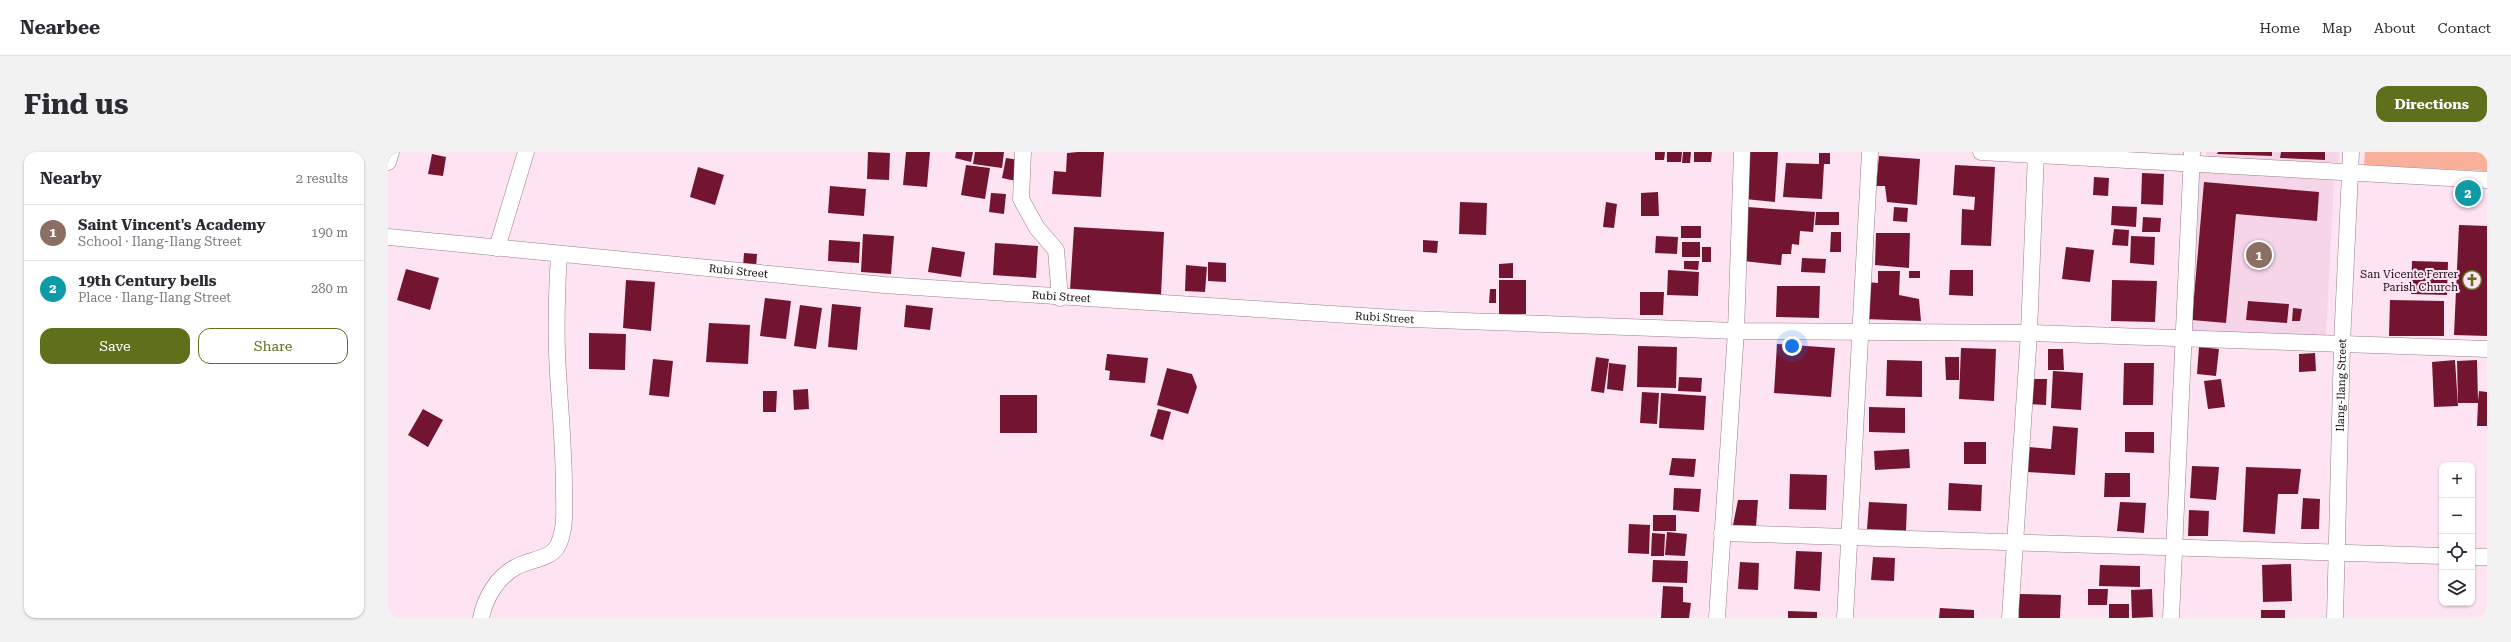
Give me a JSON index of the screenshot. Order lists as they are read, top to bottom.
{
  "streets": {
    "street": ["Rubi Street", "Ilang-Ilang Street"]
  },
  "crossings": [
    ["Rubi Street", "Ilang-Ilang Street"]
  ],
  "places": {
    "church": ["San Vicente Ferrer Parish Church"]
  },
  "page": {
    "header": "Nearbee",
    "nav": [
      "Home",
      "Map",
      "About",
      "Contact"
    ],
    "buttons": [
      "Directions",
      ["Save", "Share"]
    ],
    "title": "Find us",
    "heading": ["Nearby", "2 results"],
    "pins": ["2", "1"],
    "list": [
      {
        "mark": "1",
        "name": "Saint Vincent's Academy",
        "note": "School · Ilang-Ilang Street",
        "value": "190 m"
      },
      {
        "mark": "2",
        "name": "19th Century bells",
        "note": "Place · Ilang-Ilang Street",
        "value": "280 m"
      }
    ],
    "map_buttons": ["+", "−"]
  }
}
